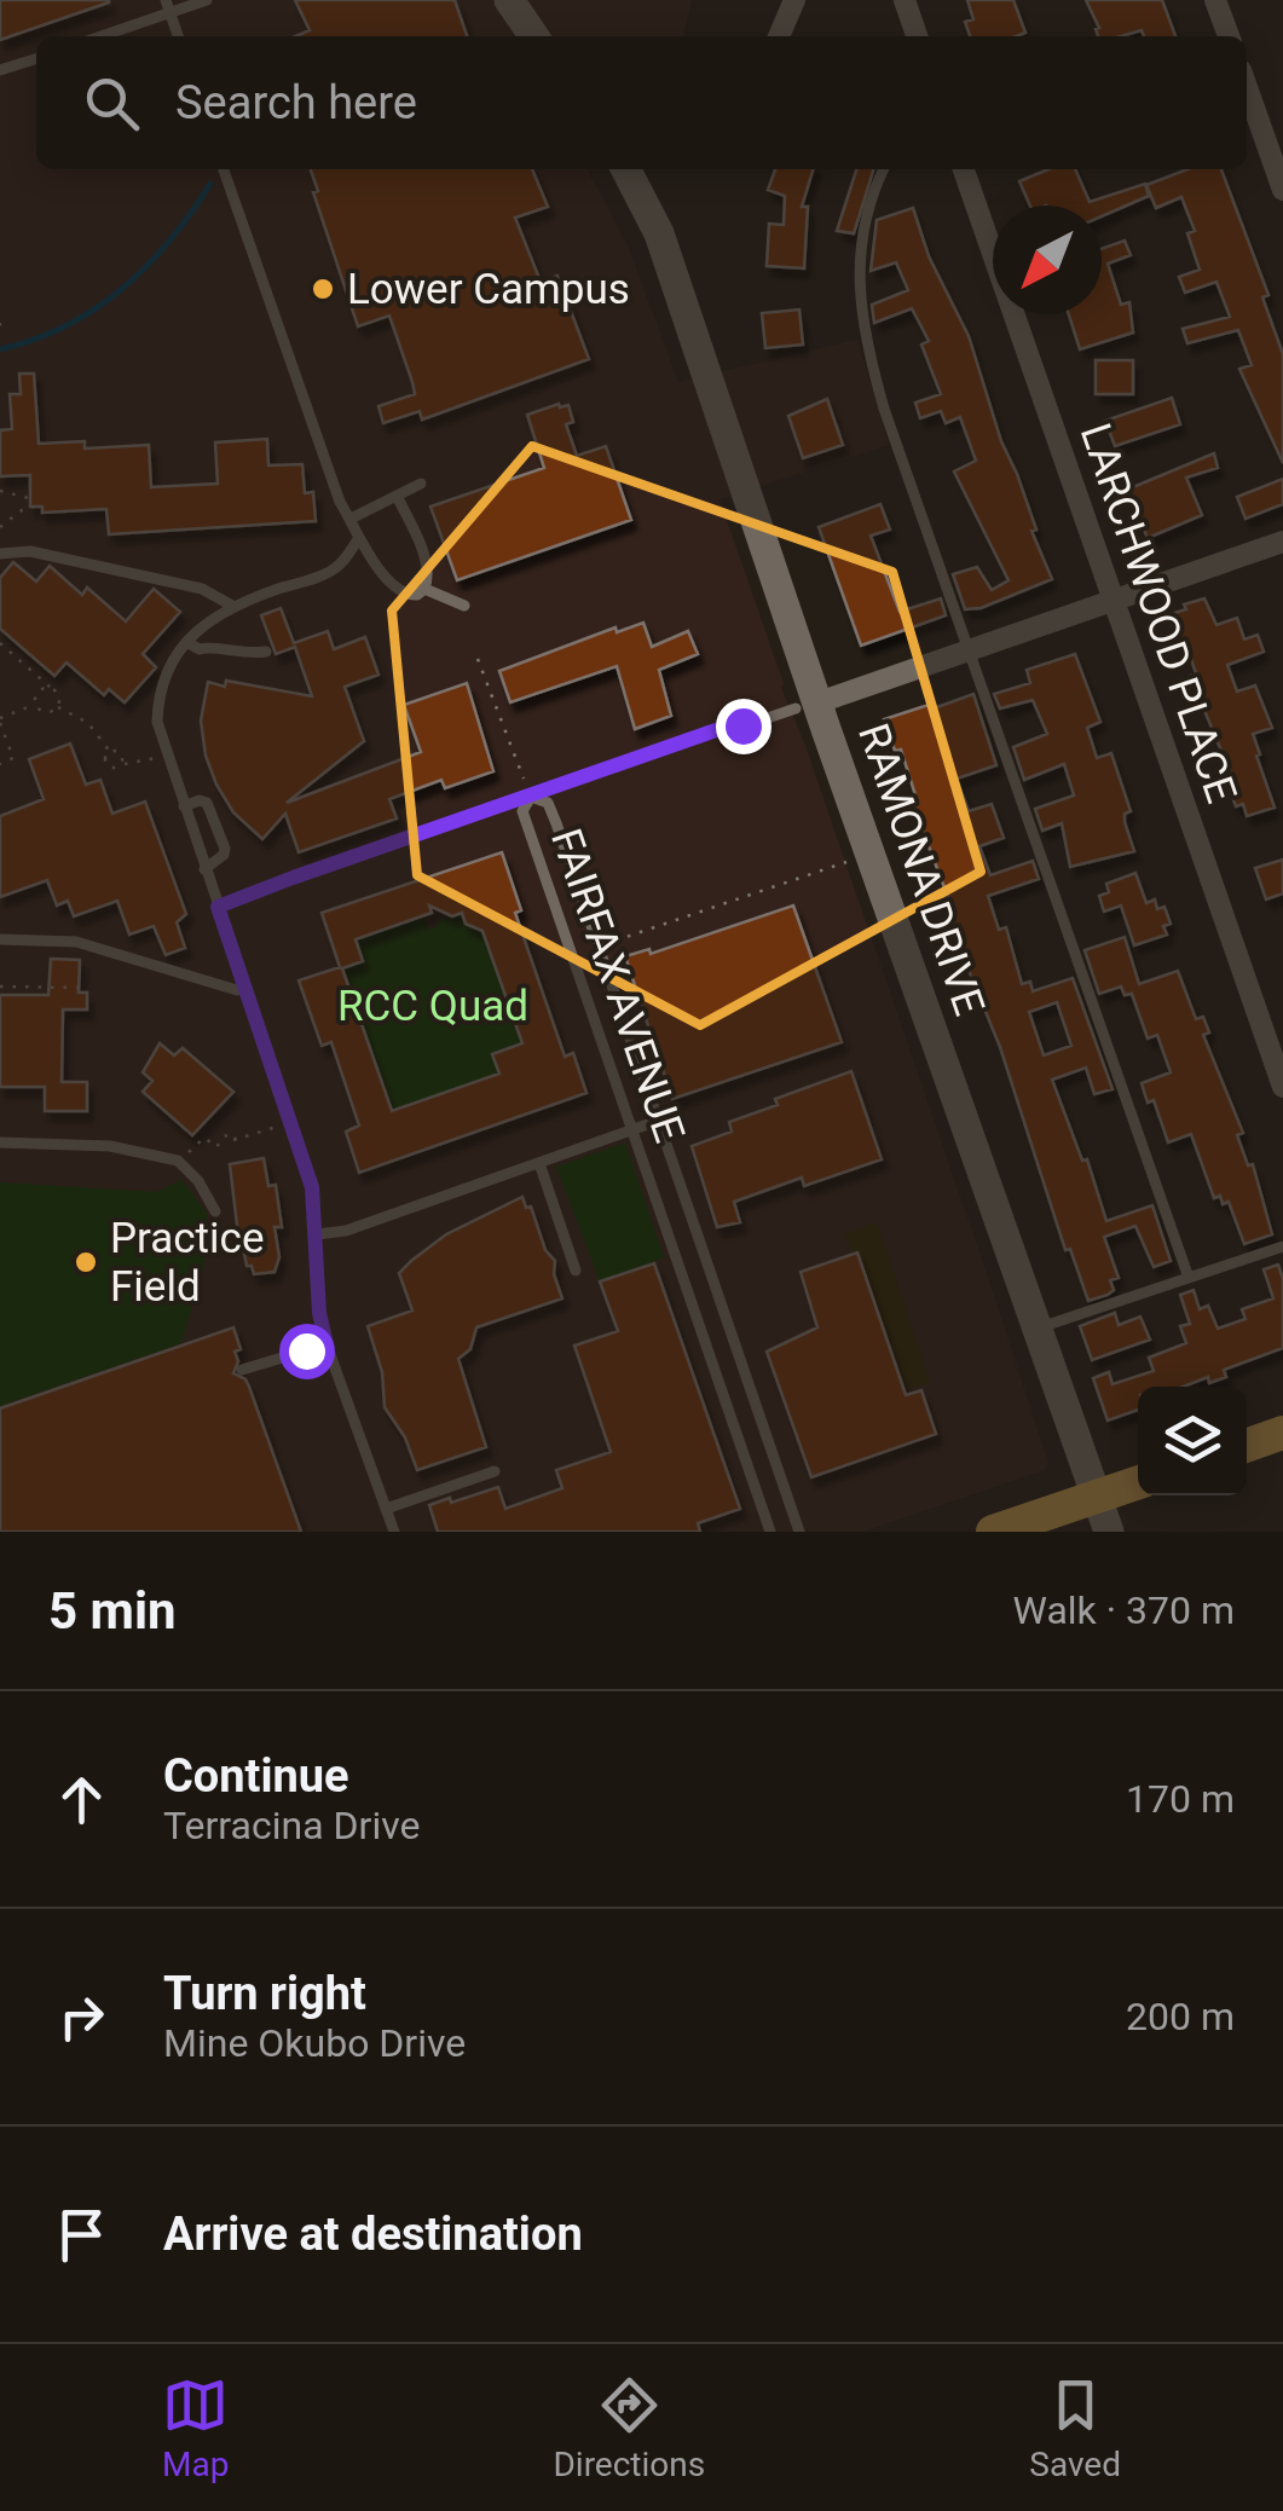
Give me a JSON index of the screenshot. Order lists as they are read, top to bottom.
{
  "streets": {
    "street": ["LARCHWOOD PLACE", "RAMONA DRIVE"],
    "lane": ["FAIRFAX AVENUE"]
  },
  "parks": ["RCC Quad"],
  "places": ["Lower Campus", "Practice Field"],
  "north": "bottom left",
  "page": {
    "search": "Search here",
    "heading": ["5 min", "Walk · 370 m"],
    "list": [
      ["Continue", "Terracina Drive", "170 m"],
      ["Turn right", "Mine Okubo Drive", "200 m"],
      "Arrive at destination"
    ],
    "nav": ["Map", "Directions", "Saved"]
  }
}
